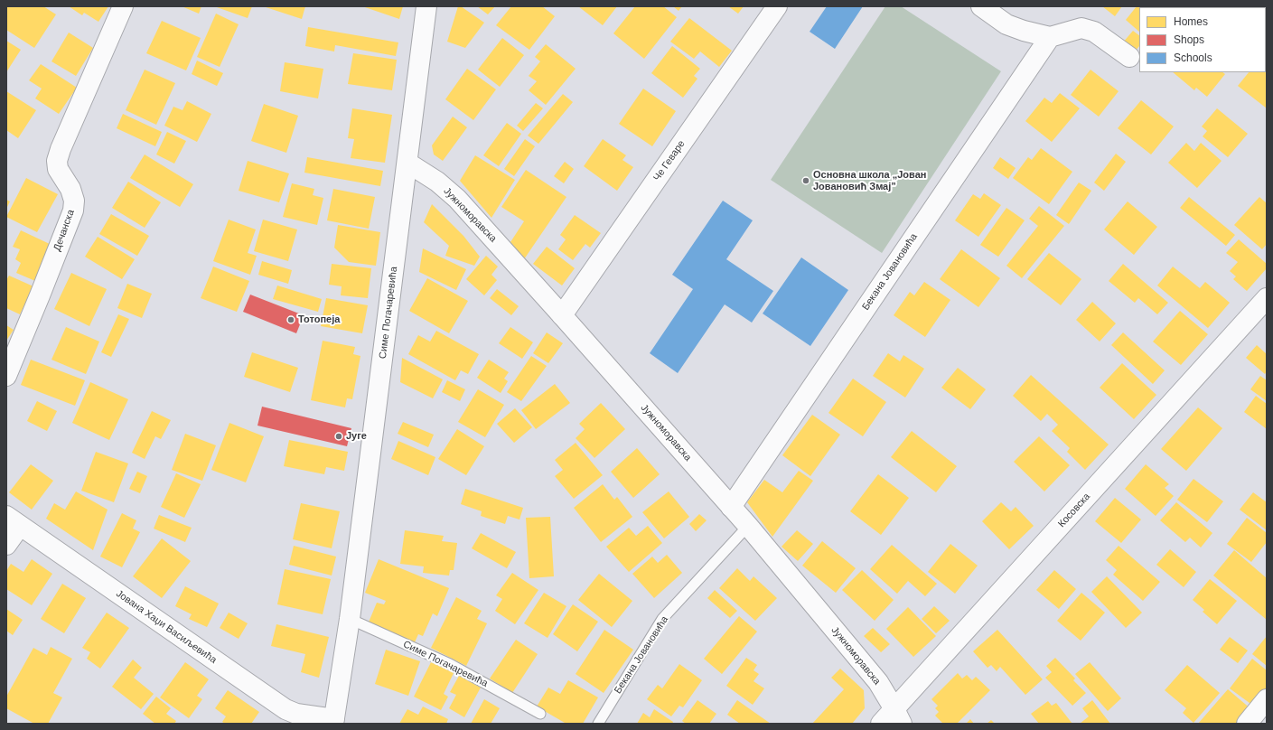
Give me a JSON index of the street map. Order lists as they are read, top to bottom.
{
  "streets": {
    "street": [
      "Че Геваре",
      "Јужноморавска",
      "Дечанска",
      "Бекана Јовановића",
      "Симе Погачаревића",
      "Косовска",
      "Јована Хаџи Васиљевића"
    ]
  },
  "crossings": [
    ["Че Геваре", "Јужноморавска"],
    ["Јужноморавска", "Бекана Јовановића"],
    ["Јужноморавска", "Симе Погачаревића"],
    ["Јужноморавска", "Косовска"],
    ["Симе Погачаревића", "Јована Хаџи Васиљевића"]
  ],
  "places": ["Основна школа „Јован Јовановић Змај”", "Тотопеја", "Југе"],
  "legend": ["Homes", "Shops", "Schools"]
}
